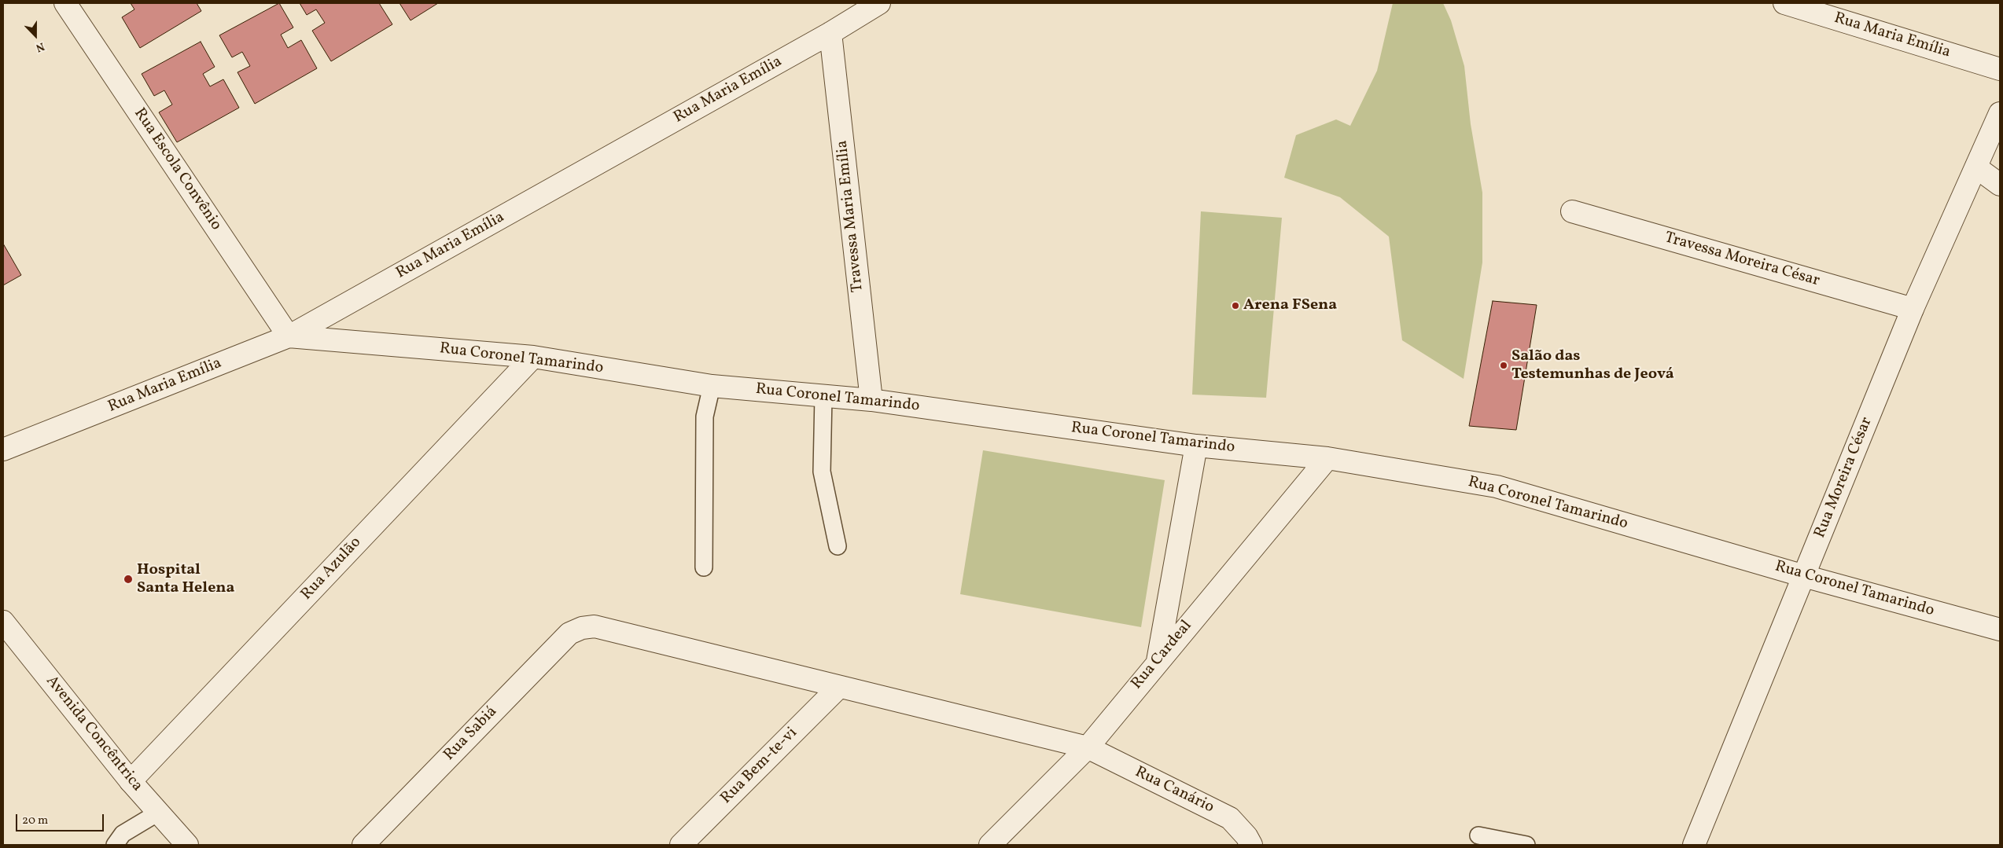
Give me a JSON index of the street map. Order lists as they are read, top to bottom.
{
  "streets": {
    "street": [
      "Rua Maria Emília",
      "Rua Escola Convênio",
      "Travessa Maria Emília",
      "Travessa Moreira César",
      "Rua Coronel Tamarindo",
      "Rua Moreira César",
      "Rua Azulão",
      "Rua Cardeal",
      "Avenida Concêntrica",
      "Rua Sabiá",
      "Rua Bem-te-vi",
      "Rua Canário"
    ]
  },
  "crossings": [
    ["Rua Maria Emília", "Rua Escola Convênio"],
    ["Rua Maria Emília", "Travessa Maria Emília"],
    ["Rua Maria Emília", "Rua Coronel Tamarindo"],
    ["Rua Escola Convênio", "Rua Coronel Tamarindo"],
    ["Travessa Maria Emília", "Rua Coronel Tamarindo"],
    ["Travessa Moreira César", "Rua Moreira César"],
    ["Rua Coronel Tamarindo", "Rua Moreira César"],
    ["Rua Coronel Tamarindo", "Rua Azulão"],
    ["Rua Coronel Tamarindo", "Rua Cardeal"],
    ["Rua Azulão", "Avenida Concêntrica"],
    ["Rua Cardeal", "Rua Canário"],
    ["Rua Sabiá", "Rua Canário"],
    ["Rua Bem-te-vi", "Rua Canário"]
  ],
  "places": ["Arena FSena", "Salão das Testemunhas de Jeová", "Hospital Santa Helena"],
  "scale_bar": "20 m",
  "north": "bottom"
}
